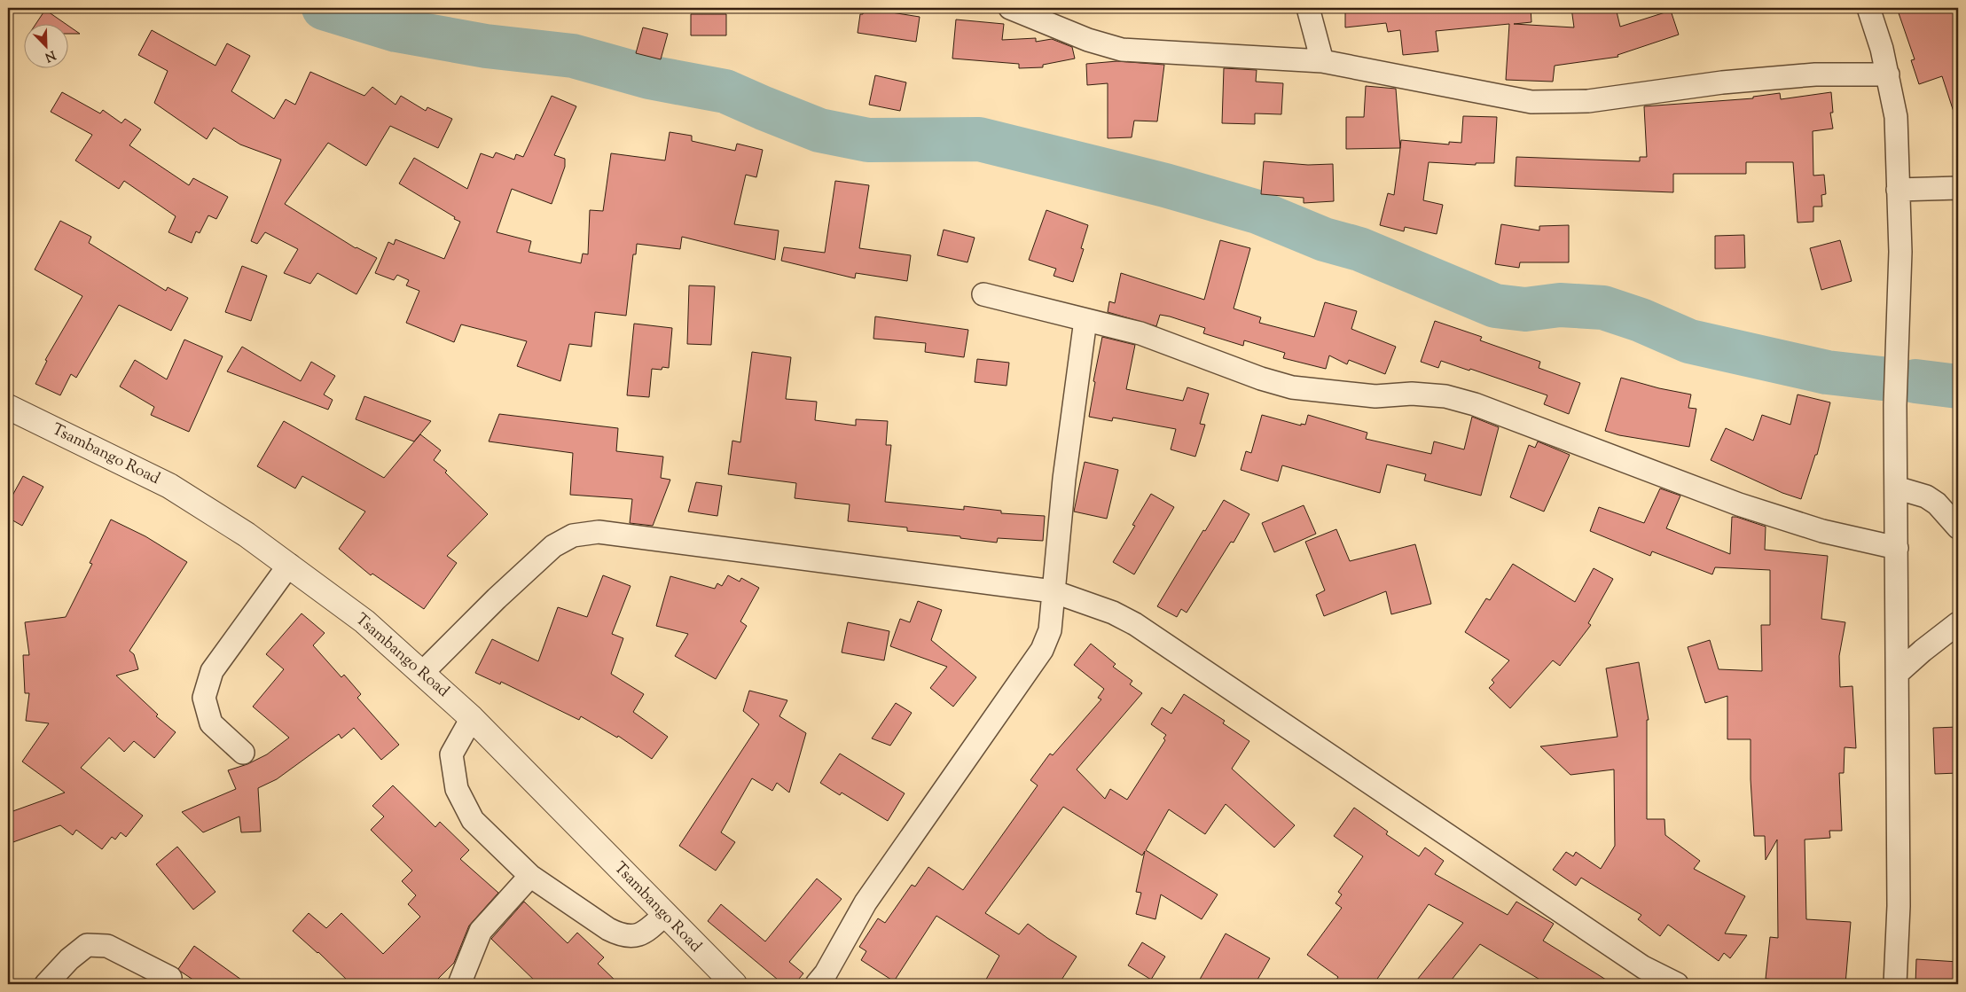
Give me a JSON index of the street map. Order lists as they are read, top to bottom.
{
  "streets": {
    "street": ["Tsambango Road"]
  },
  "north": "bottom right"
}
